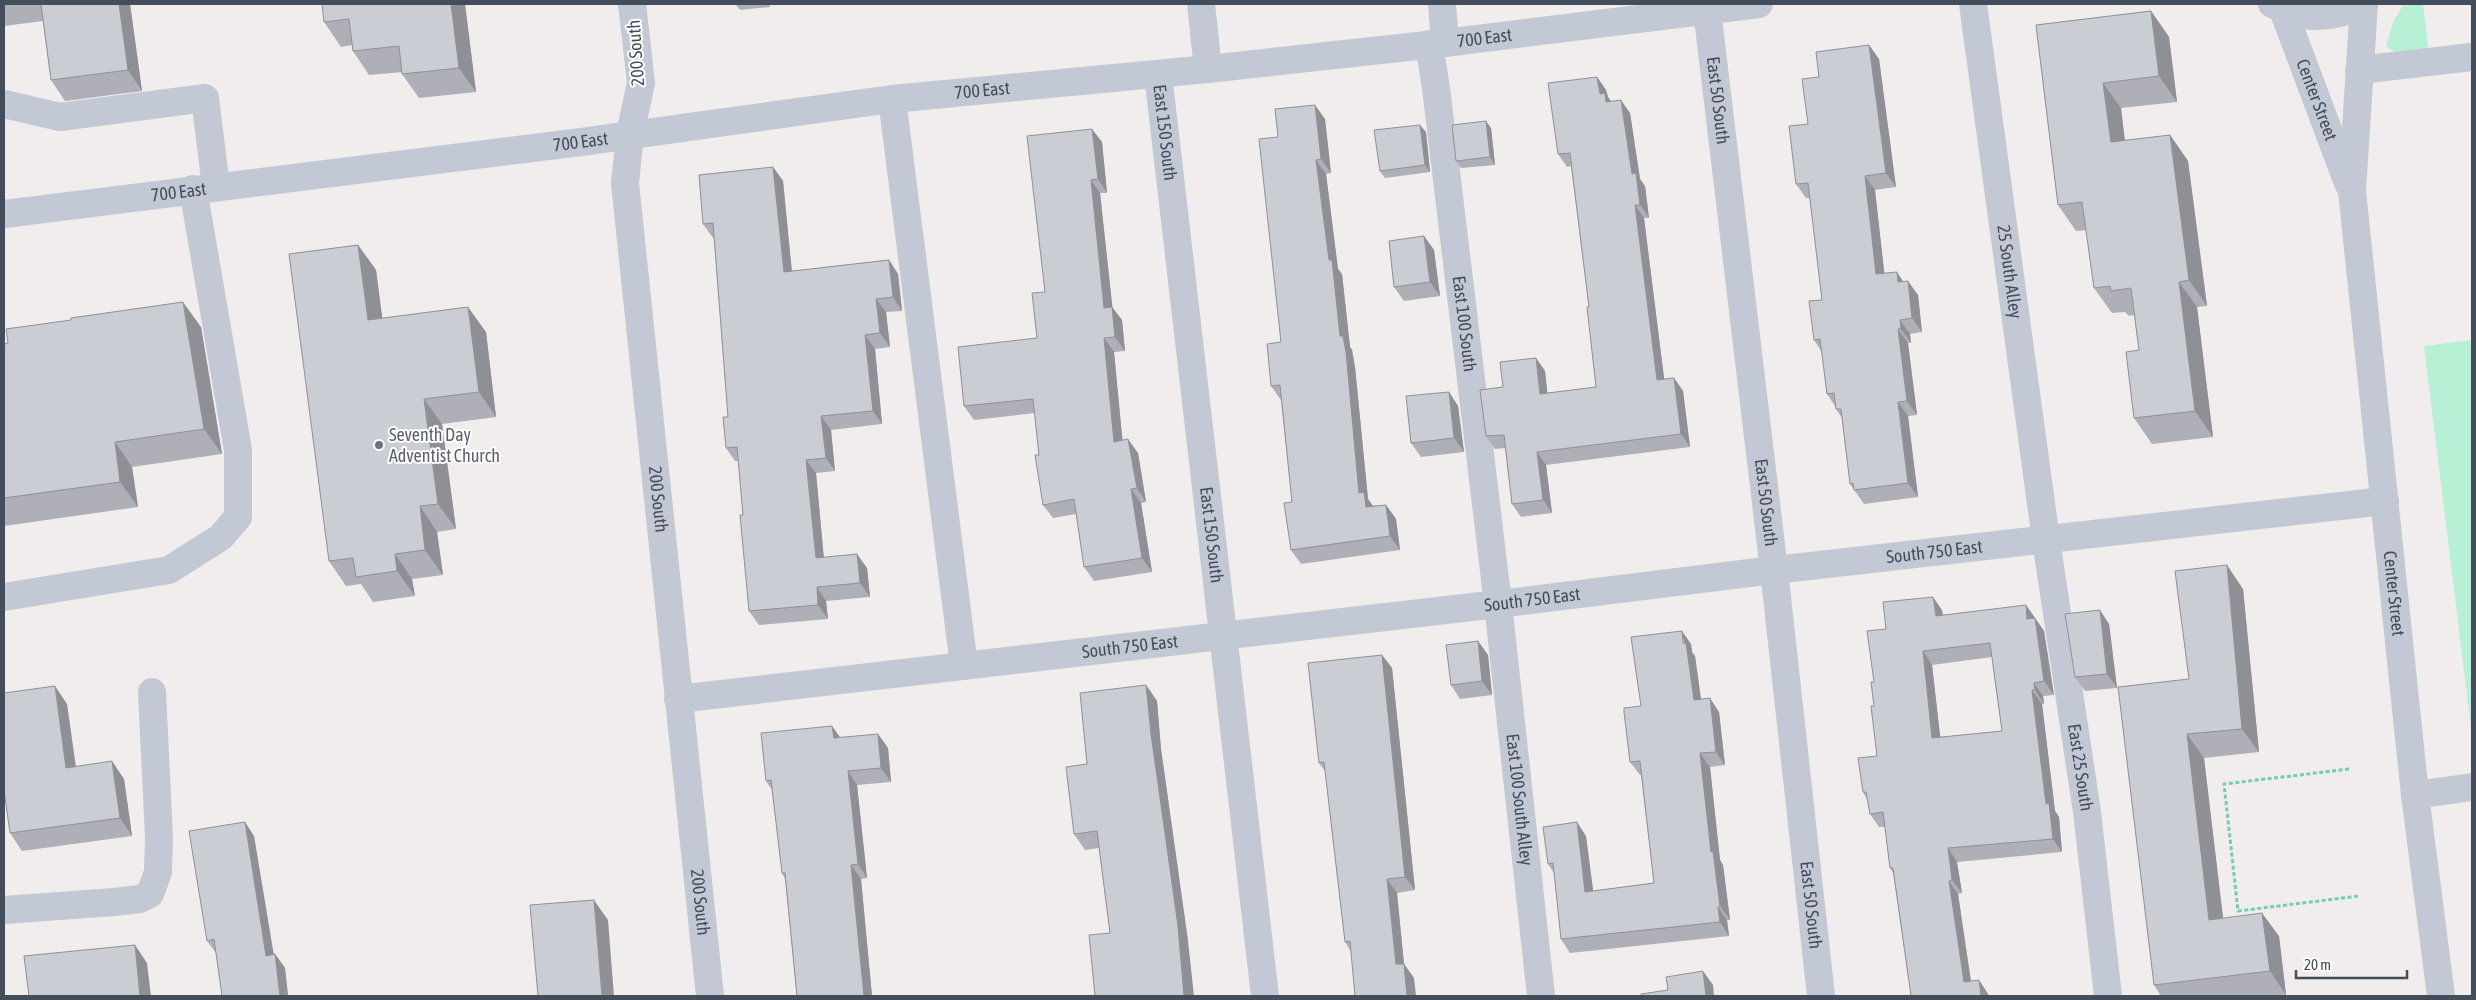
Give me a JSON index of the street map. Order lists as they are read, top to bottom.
{
  "streets": {
    "street": [
      "700 East",
      "200 South",
      "East 50 South",
      "Center Street",
      "East 150 South",
      "25 South Alley",
      "East 100 South",
      "South 750 East",
      "East 25 South",
      "East 100 South Alley"
    ]
  },
  "crossings": [
    ["700 East", "200 South"],
    ["700 East", "East 50 South"],
    ["700 East", "East 150 South"],
    ["700 East", "East 100 South"],
    ["200 South", "South 750 East"],
    ["East 50 South", "South 750 East"],
    ["Center Street", "South 750 East"],
    ["East 150 South", "South 750 East"],
    ["25 South Alley", "South 750 East"],
    ["25 South Alley", "East 25 South"],
    ["East 100 South", "South 750 East"],
    ["East 100 South", "East 100 South Alley"],
    ["South 750 East", "East 25 South"],
    ["South 750 East", "East 100 South Alley"]
  ],
  "places": ["Seventh Day Adventist Church"],
  "scale_bar": "20 m"
}
